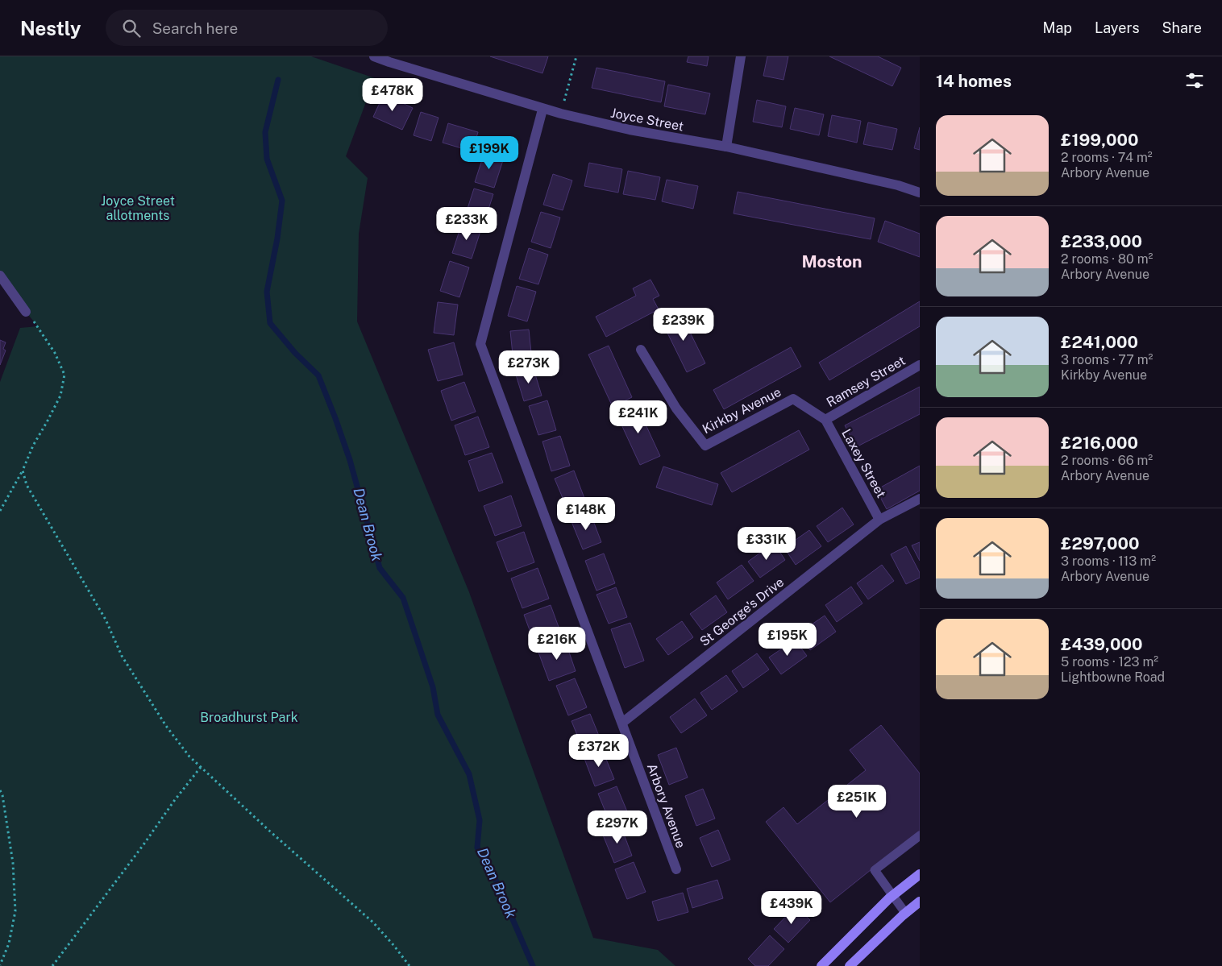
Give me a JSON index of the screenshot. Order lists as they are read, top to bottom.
{
  "streets": {
    "street": [
      "Joyce Street",
      "Ramsey Street",
      "Kirkby Avenue",
      "Laxey Street",
      "St George's Drive",
      "Arbory Avenue"
    ]
  },
  "crossings": [
    ["Joyce Street", "Arbory Avenue"],
    ["Ramsey Street", "Kirkby Avenue"],
    ["Ramsey Street", "Laxey Street"],
    ["Kirkby Avenue", "Laxey Street"],
    ["Laxey Street", "St George's Drive"],
    ["St George's Drive", "Arbory Avenue"]
  ],
  "districts": ["Moston"],
  "water": ["Dean Brook"],
  "parks": ["Joyce Street allotments", "Broadhurst Park"],
  "page": {
    "header": "Nestly",
    "search": "Search here",
    "nav": ["Map", "Layers", "Share"],
    "heading": "14 homes",
    "price": [
      "£478K",
      "£199K",
      "£233K",
      "£239K",
      "£273K",
      "£241K",
      "£148K",
      "£331K",
      "£195K",
      "£216K",
      "£372K",
      "£251K",
      "£297K",
      "£439K"
    ],
    "list": [
      {
        "name": "£199,000",
        "note": "2 rooms · 74 m² · Arbory Avenue"
      },
      {
        "name": "£233,000",
        "note": "2 rooms · 80 m² · Arbory Avenue"
      },
      {
        "name": "£241,000",
        "note": "3 rooms · 77 m² · Kirkby Avenue"
      },
      {
        "name": "£216,000",
        "note": "2 rooms · 66 m² · Arbory Avenue"
      },
      {
        "name": "£297,000",
        "note": "3 rooms · 113 m² · Arbory Avenue"
      },
      {
        "name": "£439,000",
        "note": "5 rooms · 123 m² · Lightbowne Road"
      }
    ]
  }
}
